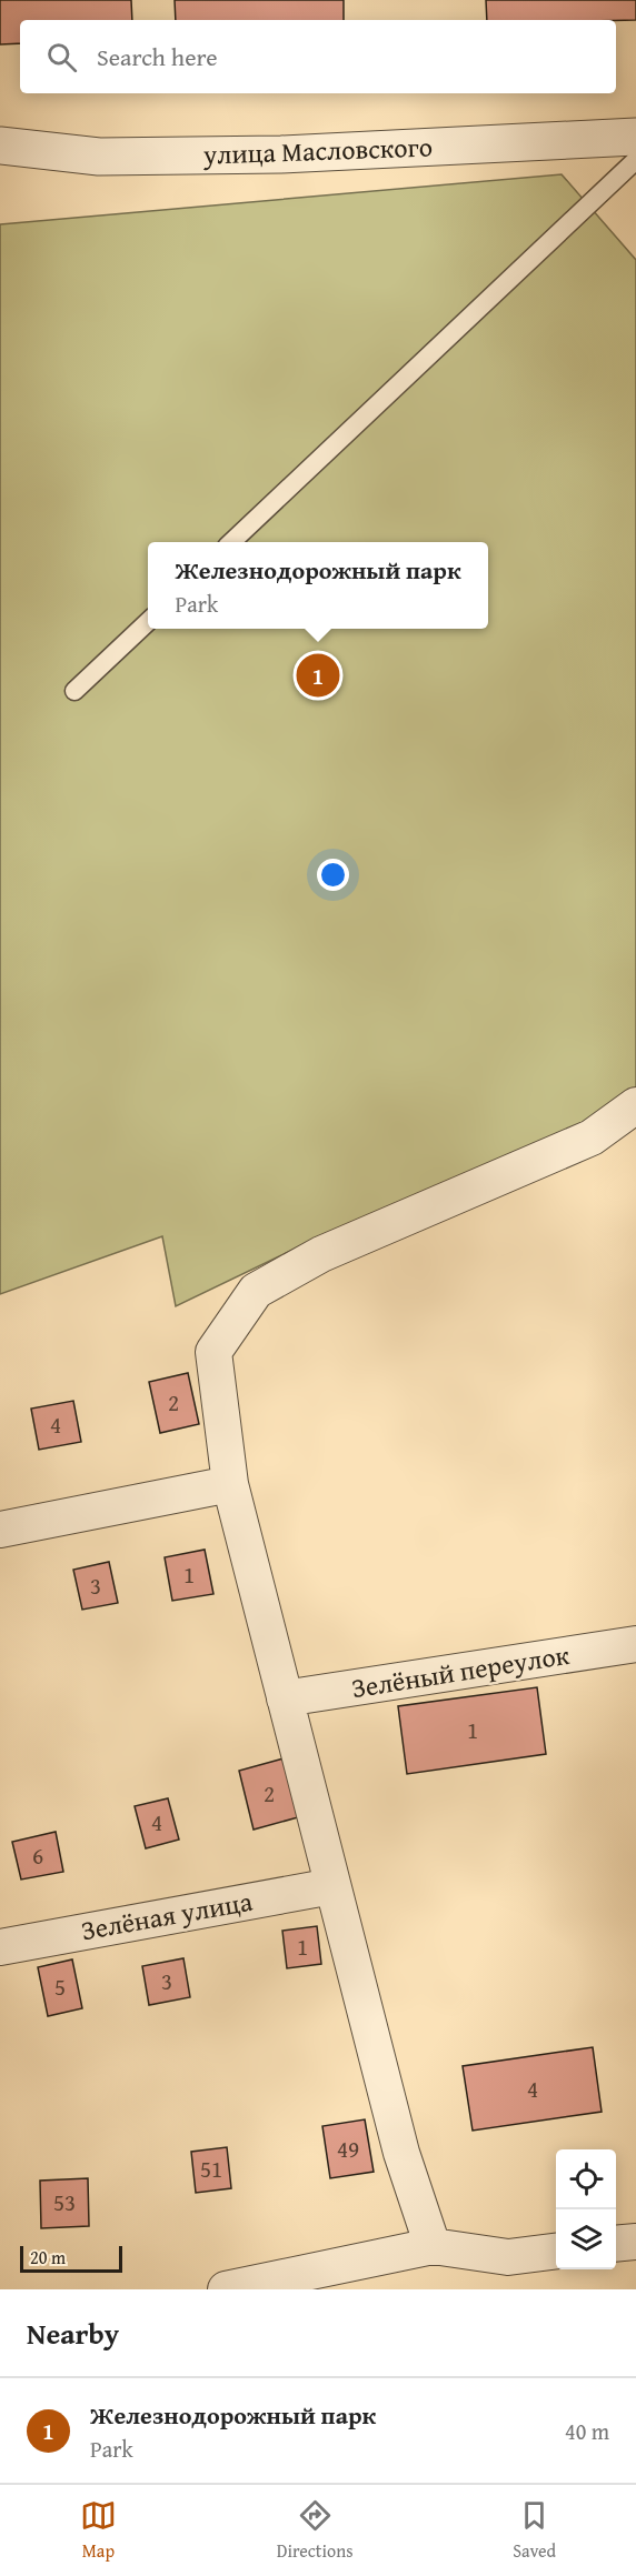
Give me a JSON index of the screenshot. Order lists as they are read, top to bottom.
{
  "streets": {
    "street": ["улица Масловского", "Зелёный переулок", "Зелёная улица"]
  },
  "house_numbers": [
    "2",
    "4",
    "1",
    "3",
    "1",
    "2",
    "4",
    "6",
    "1",
    "3",
    "5",
    "4",
    "49",
    "51",
    "53"
  ],
  "scale_bar": "20 m",
  "page": {
    "search": "Search here",
    "popup": ["Железнодорожный парк", "Park"],
    "pins": "1",
    "scale": "20 m",
    "heading": "Nearby",
    "list": [
      {
        "mark": "1",
        "name": "Железнодорожный парк",
        "note": "Park",
        "value": "40 m"
      }
    ],
    "nav": ["Map", "Directions", "Saved"]
  }
}
